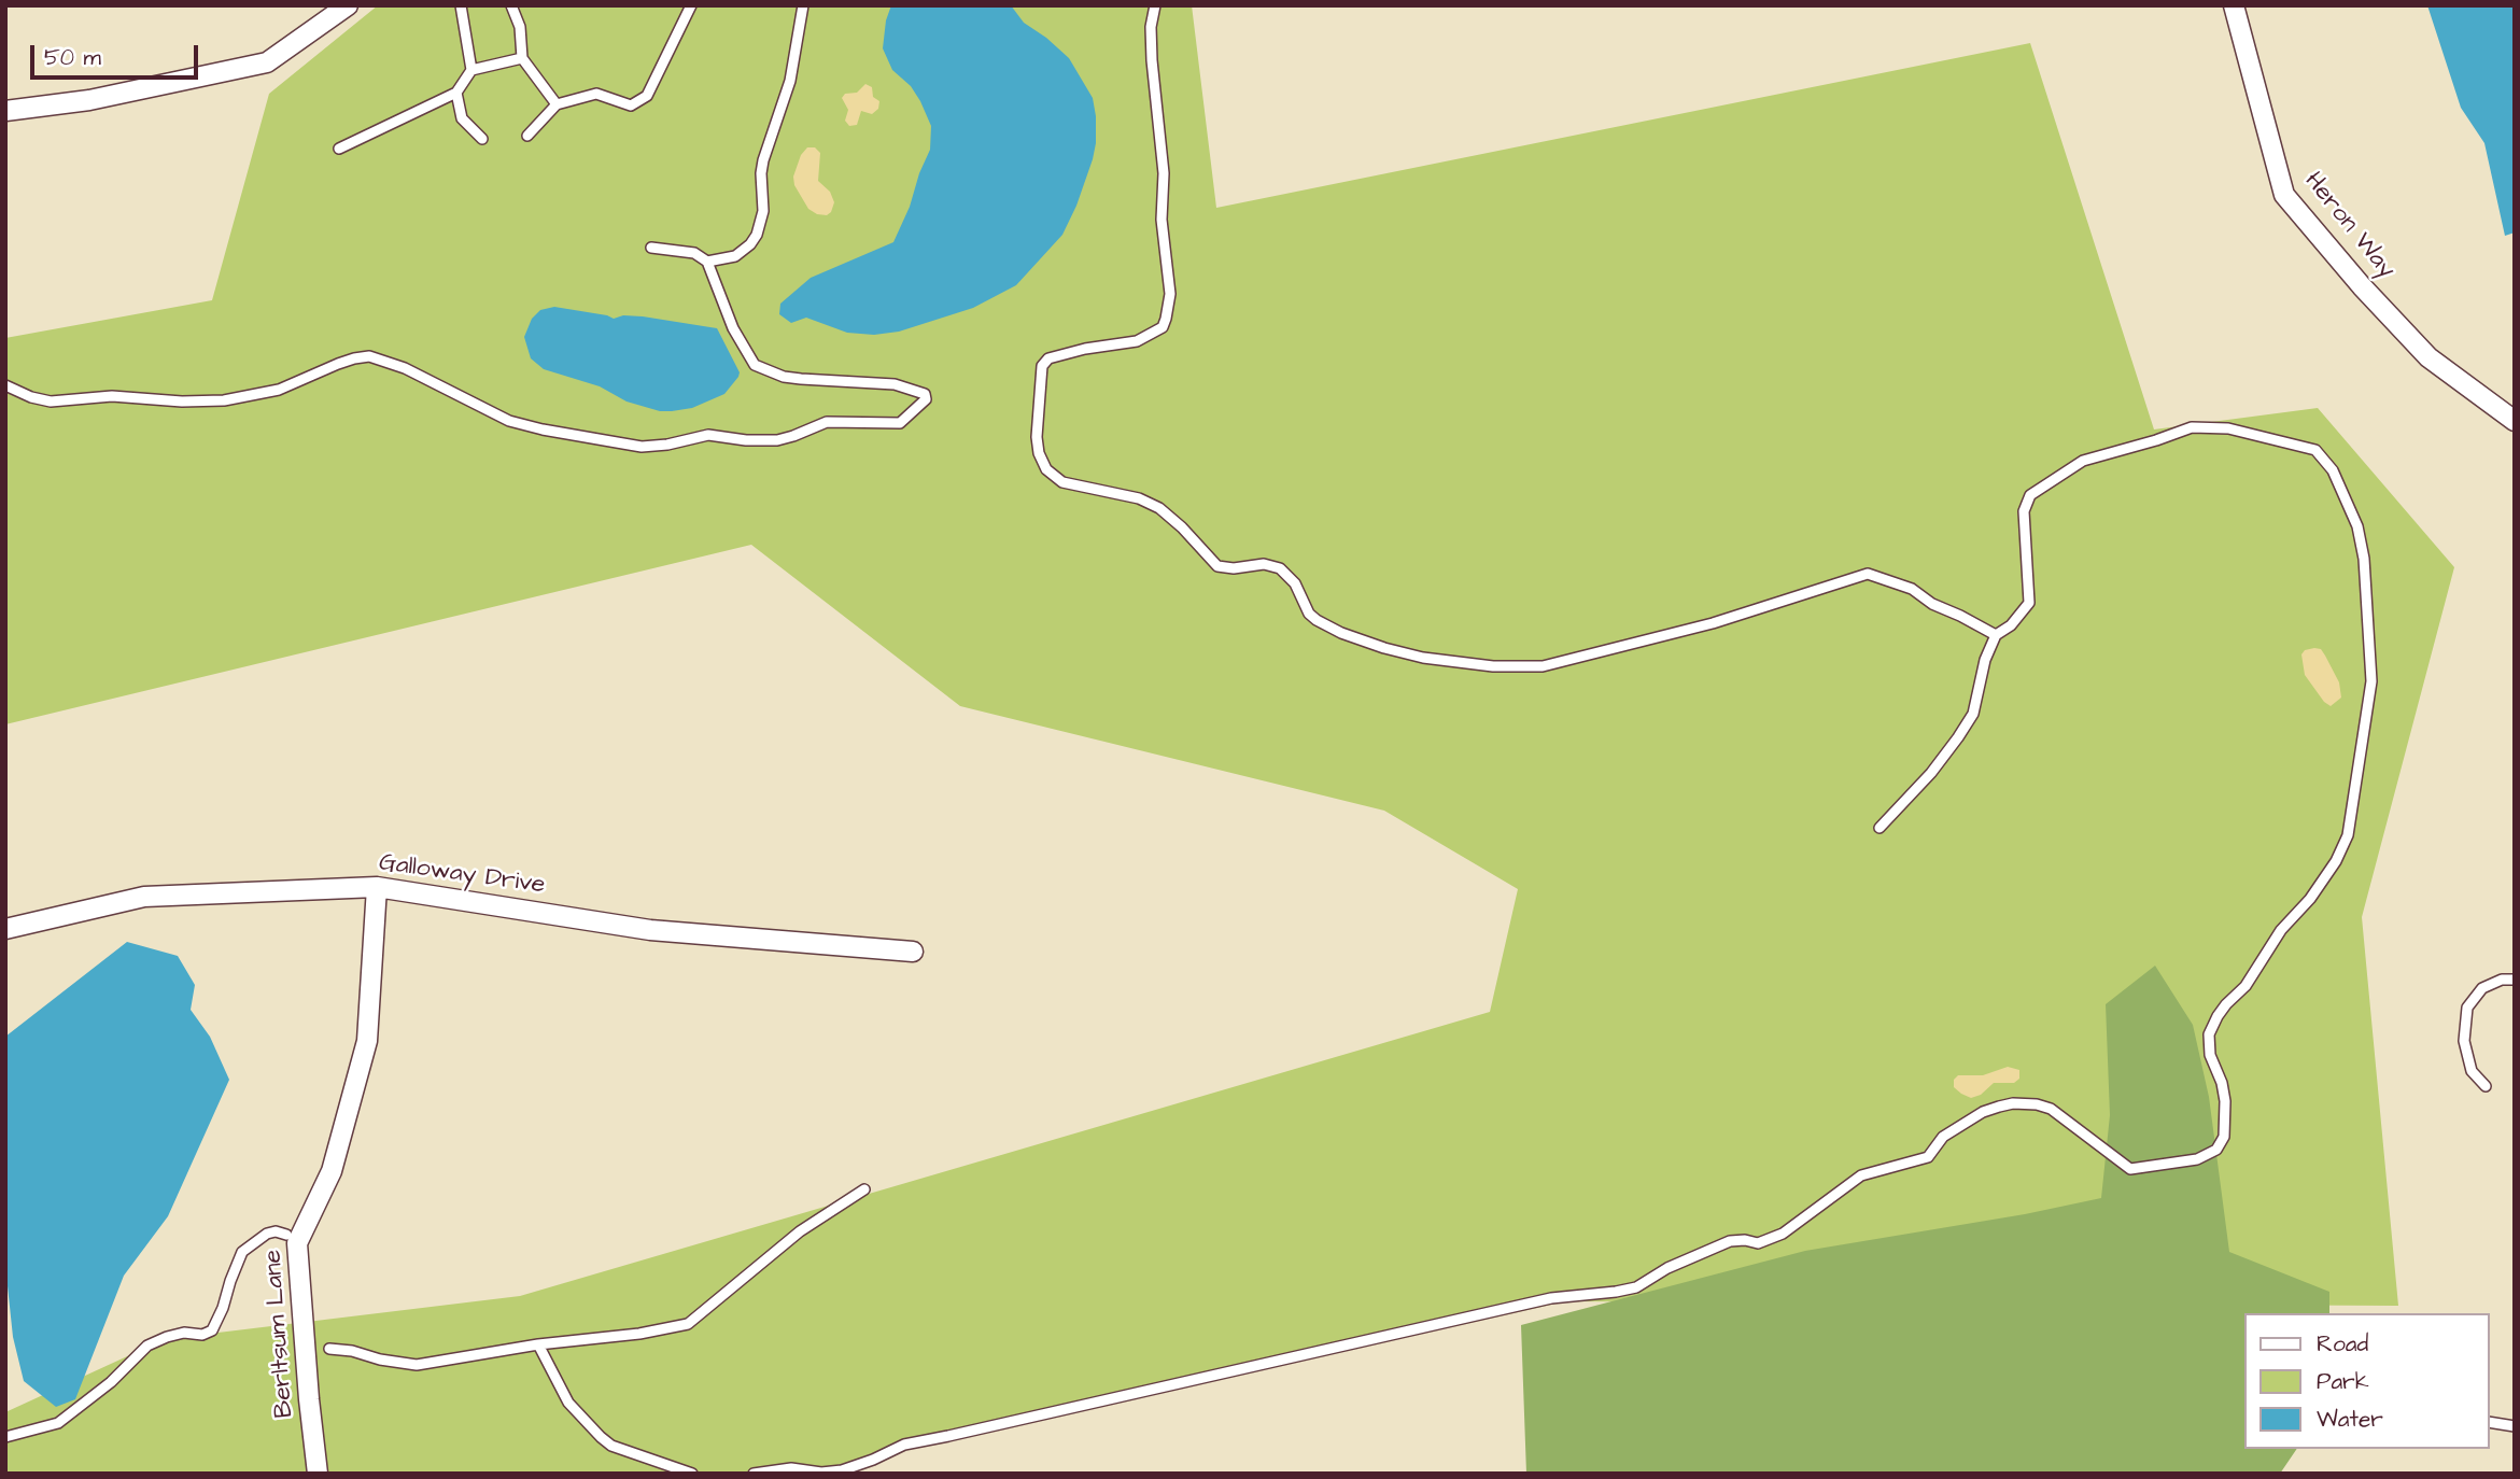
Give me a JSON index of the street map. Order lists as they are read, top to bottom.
{
  "streets": {
    "street": ["Heron Way", "Galloway Drive", "Berltsum Lane"]
  },
  "crossings": [
    ["Galloway Drive", "Berltsum Lane"]
  ],
  "legend": ["Road", "Park", "Water"],
  "scale_bar": "50 m"
}
